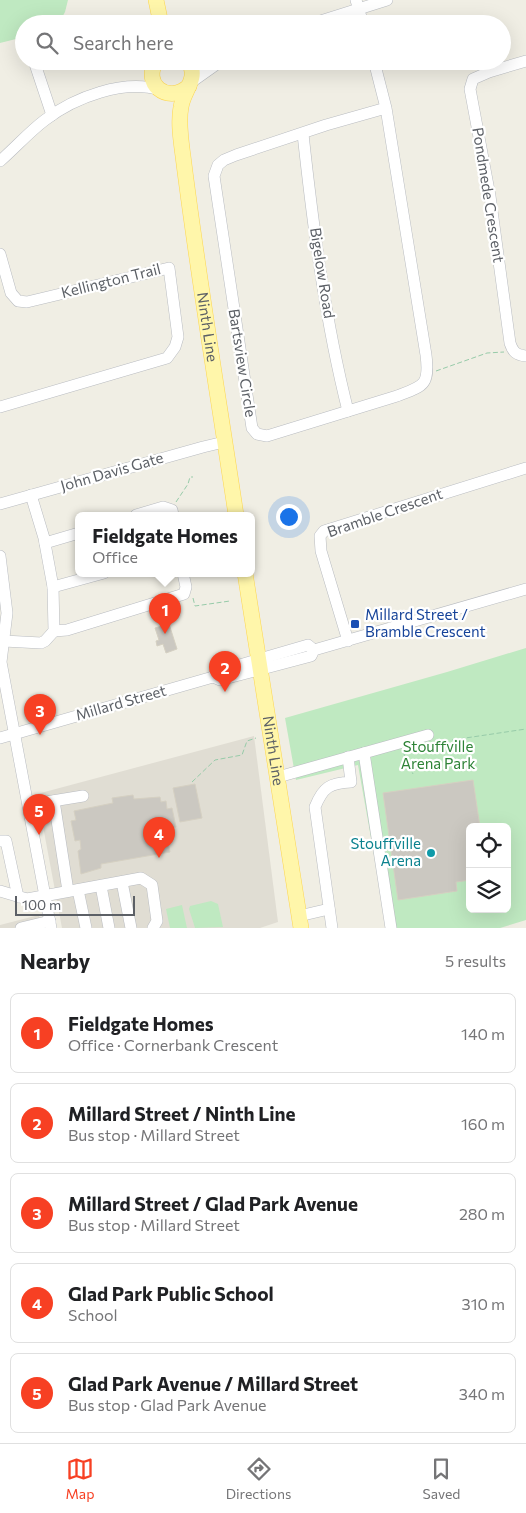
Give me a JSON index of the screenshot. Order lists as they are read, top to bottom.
{
  "streets": {
    "main road": ["Ninth Line"],
    "street": [
      "Pondmede Crescent",
      "Bigelow Road",
      "Kellington Trail",
      "Bartsview Circle",
      "John Davis Gate",
      "Bramble Crescent",
      "Millard Street"
    ]
  },
  "crossings": [
    ["Bigelow Road", "Bartsview Circle"],
    ["Ninth Line", "John Davis Gate"],
    ["Ninth Line", "Millard Street"],
    ["Bramble Crescent", "Millard Street"]
  ],
  "parks": ["Stouffville Arena Park"],
  "places": {
    "transit": ["Millard Street / Bramble Crescent"],
    "other": ["Stouffville Arena"]
  },
  "scale_bar": "100 m",
  "page": {
    "search": "Search here",
    "popup": ["Fieldgate Homes", "Office"],
    "pins": [
      "1",
      "2",
      "3",
      "5",
      "4"
    ],
    "scale": "100 m",
    "heading": ["Nearby", "5 results"],
    "list": [
      {
        "mark": "1",
        "name": "Fieldgate Homes",
        "note": "Office · Cornerbank Crescent",
        "value": "140 m"
      },
      {
        "mark": "2",
        "name": "Millard Street / Ninth Line",
        "note": "Bus stop · Millard Street",
        "value": "160 m"
      },
      {
        "mark": "3",
        "name": "Millard Street / Glad Park Avenue",
        "note": "Bus stop · Millard Street",
        "value": "280 m"
      },
      {
        "mark": "4",
        "name": "Glad Park Public School",
        "note": "School",
        "value": "310 m"
      },
      {
        "mark": "5",
        "name": "Glad Park Avenue / Millard Street",
        "note": "Bus stop · Glad Park Avenue",
        "value": "340 m"
      }
    ],
    "nav": ["Map", "Directions", "Saved"]
  }
}
